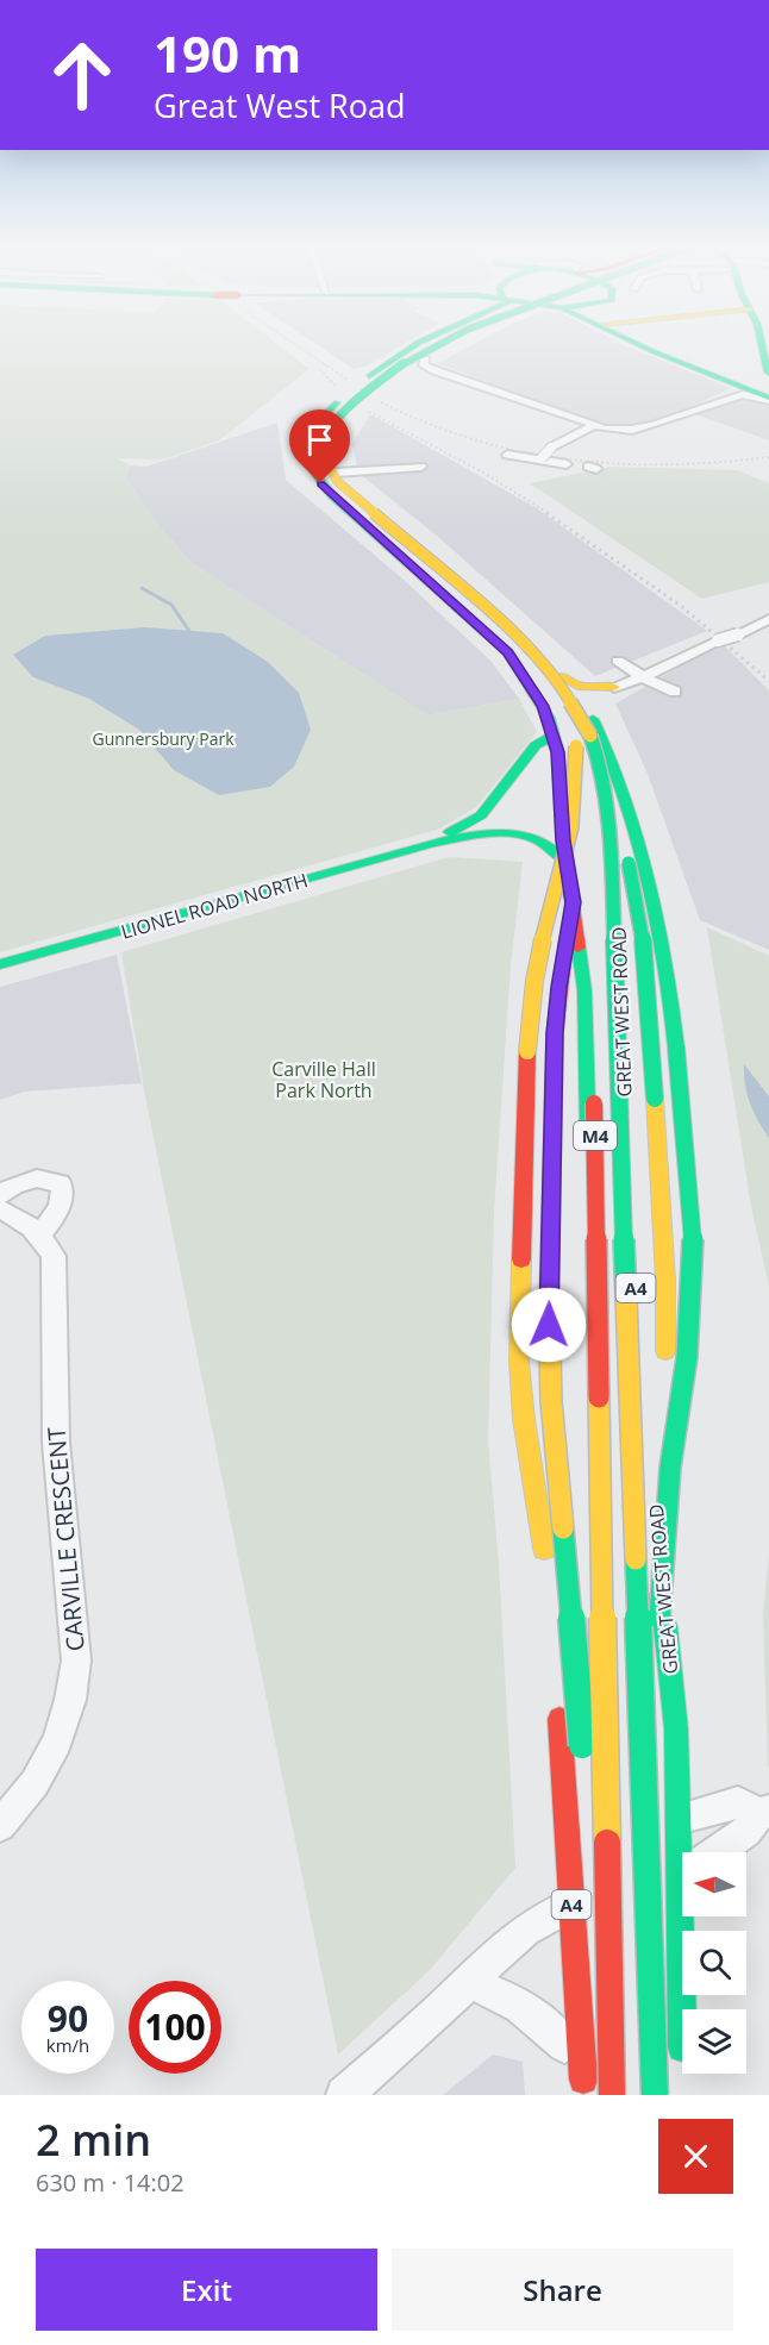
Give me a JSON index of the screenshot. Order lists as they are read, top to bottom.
{
  "streets": {
    "main road": [
      "LIONEL ROAD NORTH",
      "GREAT WEST ROAD",
      "M4",
      "A4"
    ],
    "street": ["CARVILLE CRESCENT"]
  },
  "crossings": [
    ["LIONEL ROAD NORTH", "GREAT WEST ROAD"],
    ["GREAT WEST ROAD", "M4"]
  ],
  "parks": ["Gunnersbury Park", "Carville Hall Park North"],
  "north": "left",
  "page": {
    "turn": ["190 m", "Great West Road"],
    "speed": "90 km/h",
    "limit": "100",
    "heading": ["2 min", "630 m · 14:02"],
    "buttons": ["Exit", "Share"]
  }
}
